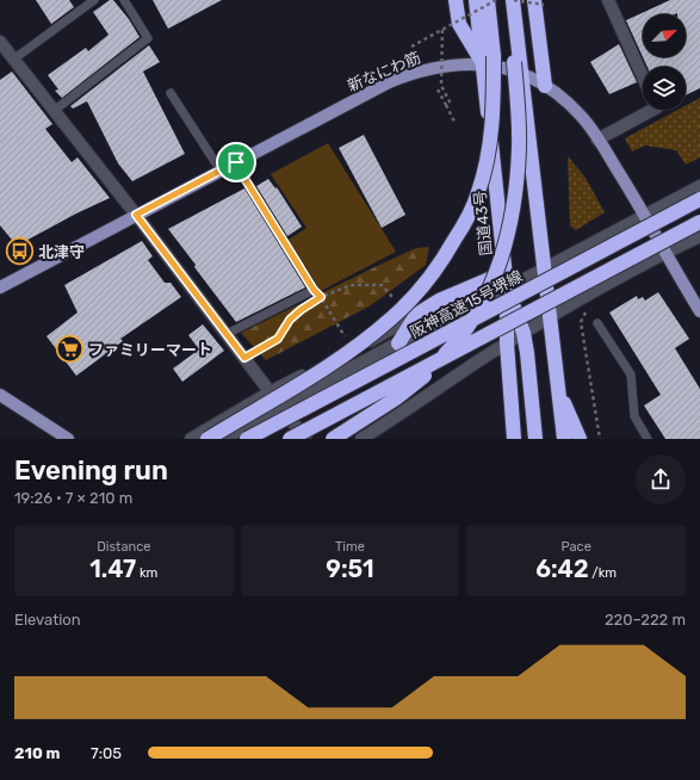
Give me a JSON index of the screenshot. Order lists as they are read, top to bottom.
{
  "streets": {
    "highway": ["国道43号", "阪神高速15号堺線"],
    "main road": ["新なにわ筋"]
  },
  "crossings": [
    ["新なにわ筋", "国道43号"]
  ],
  "places": {
    "bus stop": ["北津守"],
    "supermarket": ["ファミリーマート"]
  },
  "north": "top right",
  "page": {
    "heading": ["Evening run", "19:26 · 7 × 210 m"],
    "stats": [
      ["Distance", "1.47 km"],
      ["Time", "9:51"],
      ["Pace", "6:42 /km"]
    ],
    "chart": ["Elevation", "220–222 m"],
    "list": [
      {
        "name": "210 m",
        "note": "7:05"
      }
    ]
  }
}
